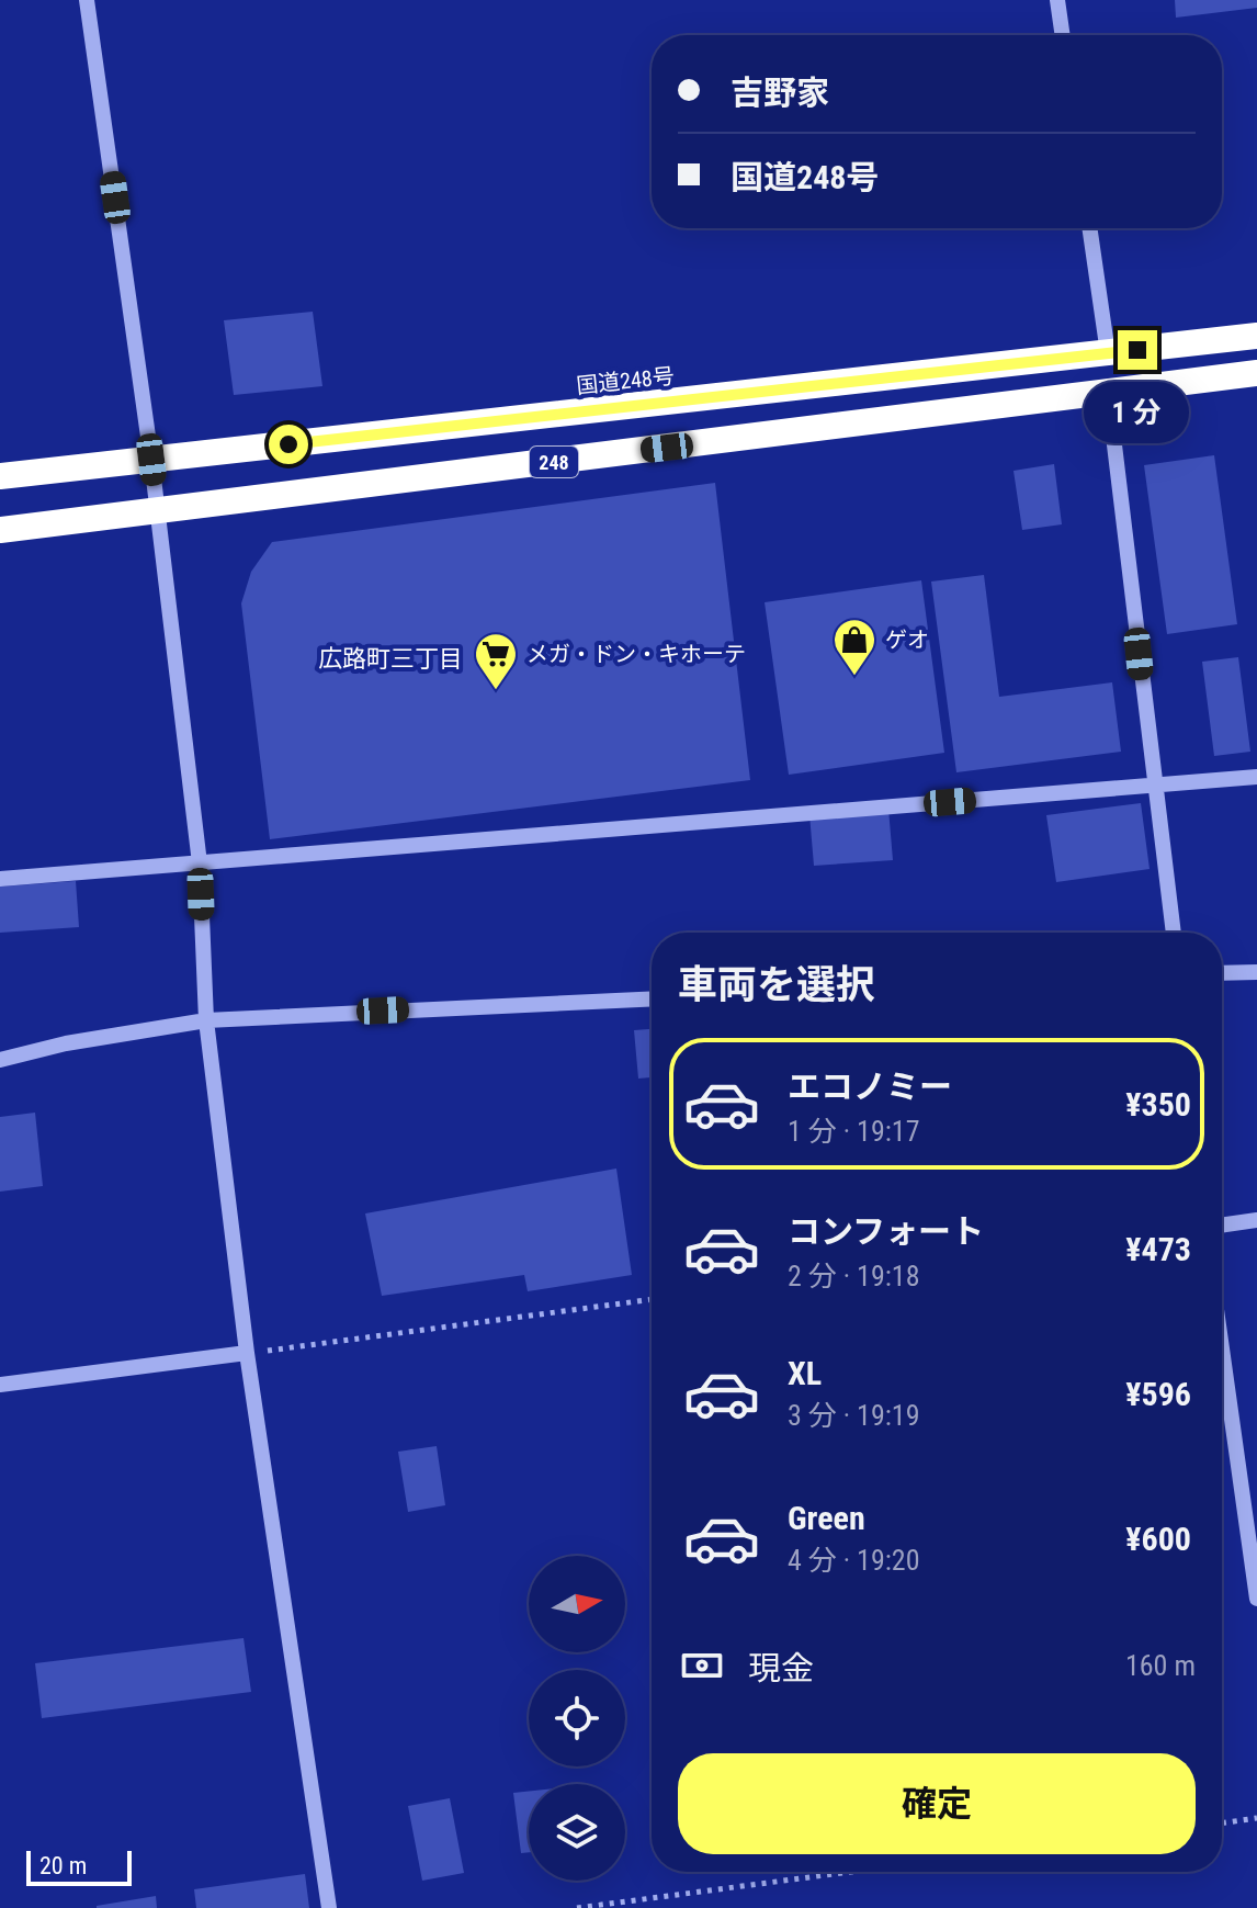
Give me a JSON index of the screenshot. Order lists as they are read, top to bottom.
{
  "streets": {
    "highway": ["国道248号", "248"]
  },
  "districts": ["広路町三丁目"],
  "places": {
    "shop": ["ゲオ"],
    "supermarket": ["メガ・ドン・キホーテ"]
  },
  "scale_bar": "20 m",
  "north": "right",
  "page": {
    "banner": ["吉野家", "国道248号"],
    "bubble": "1 分",
    "heading": "車両を選択",
    "list": [
      {
        "name": "エコノミー",
        "note": "1 分 · 19:17",
        "value": "¥350"
      },
      {
        "name": "コンフォート",
        "note": "2 分 · 19:18",
        "value": "¥473"
      },
      {
        "name": "XL",
        "note": "3 分 · 19:19",
        "value": "¥596"
      },
      {
        "name": "Green",
        "note": "4 分 · 19:20",
        "value": "¥600"
      }
    ],
    "pay": ["現金", "160 m"],
    "buttons": "確定",
    "scale": "20 m"
  }
}
